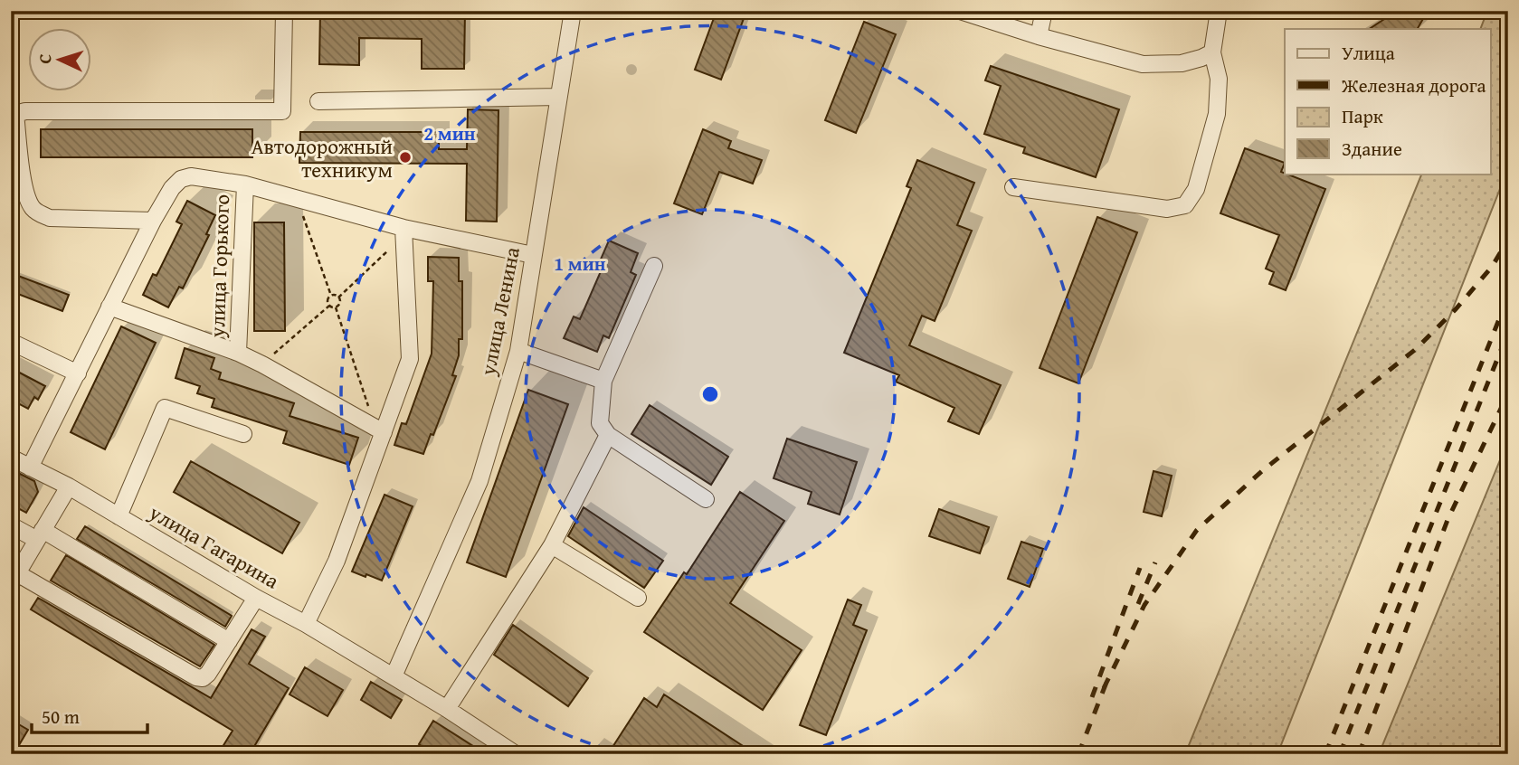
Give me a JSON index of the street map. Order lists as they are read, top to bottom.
{
  "streets": {
    "street": ["улица Горького", "улица Ленина", "улица Гагарина"]
  },
  "crossings": [
    ["улица Ленина", "улица Гагарина"]
  ],
  "places": ["Автодорожный техникум"],
  "legend": [
    "Улица",
    "Железная дорога",
    "Парк",
    "Здание"
  ],
  "scale_bar": "50 m",
  "north": "left",
  "rings": ["2 мин", "1 мин"]
}
